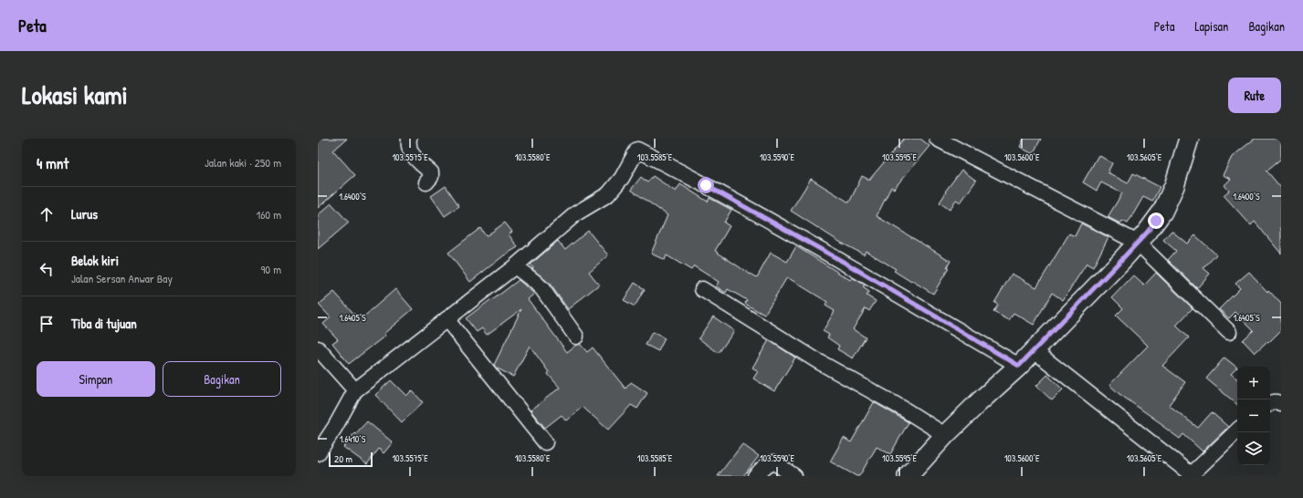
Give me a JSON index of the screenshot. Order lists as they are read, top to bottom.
{
  "scale_bar": "20 m",
  "page": {
    "header": "Peta",
    "nav": ["Peta", "Lapisan", "Bagikan"],
    "title": "Lokasi kami",
    "buttons": [
      "Rute",
      ["Simpan", "Bagikan"]
    ],
    "heading": ["4 mnt", "Jalan kaki · 250 m"],
    "list": [
      ["Lurus", "160 m"],
      ["Belok kiri", "Jalan Sersan Anwar Bay", "90 m"],
      "Tiba di tujuan"
    ],
    "map_buttons": ["+", "−"],
    "scale": "20 m"
  },
  "coordinates": [
    "103.5575°E",
    "103.5580°E",
    "103.5585°E",
    "103.5590°E",
    "103.5595°E",
    "103.5600°E",
    "103.5605°E",
    "1.6400°S",
    "1.6405°S",
    "1.6410°S"
  ]
}
